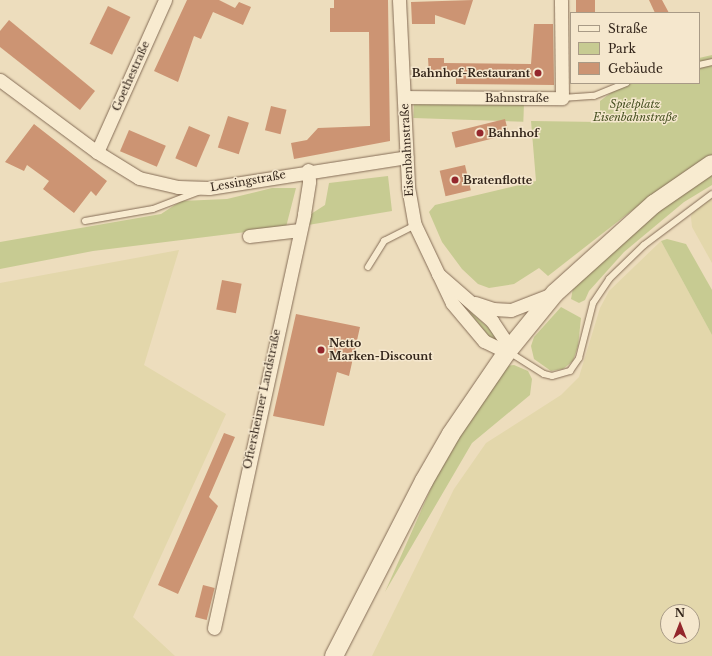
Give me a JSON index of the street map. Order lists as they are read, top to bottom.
{
  "streets": {
    "street": [
      "Goethestraße",
      "Bahnstraße",
      "Eisenbahnstraße",
      "Lessingstraße",
      "Oftersheimer Landstraße"
    ]
  },
  "crossings": [
    ["Goethestraße", "Lessingstraße"],
    ["Bahnstraße", "Eisenbahnstraße"],
    ["Eisenbahnstraße", "Lessingstraße"],
    ["Lessingstraße", "Oftersheimer Landstraße"]
  ],
  "parks": ["Spielplatz Eisenbahnstraße"],
  "places": [
    "Bahnhof-Restaurant",
    "Bahnhof",
    "Bratenflotte",
    "Netto Marken-Discount"
  ],
  "legend": ["Straße", "Park", "Gebäude"],
  "north": "top"
}
